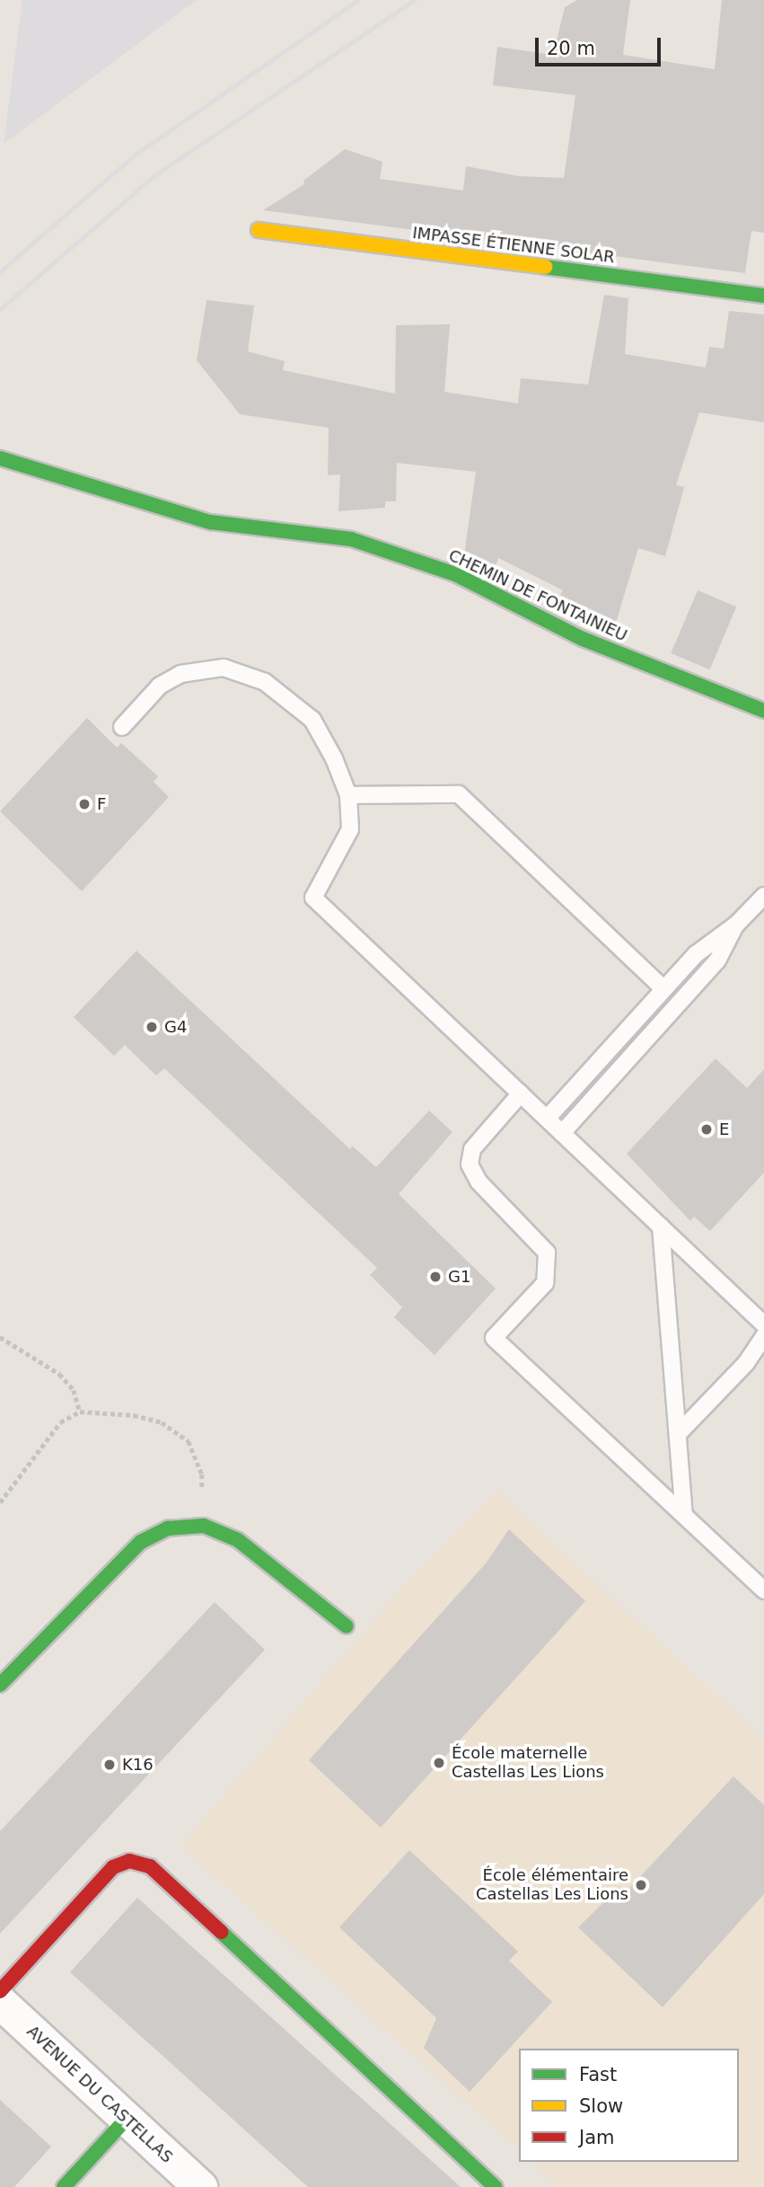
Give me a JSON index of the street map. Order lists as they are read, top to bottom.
{
  "streets": {
    "street": ["IMPASSE ÉTIENNE SOLAR", "CHEMIN DE FONTAINIEU", "AVENUE DU CASTELLAS"]
  },
  "places": [
    "F",
    "G4",
    "E",
    "G1",
    "École maternelle Castellas Les Lions",
    "K16",
    "École élémentaire Castellas Les Lions"
  ],
  "legend": ["Fast", "Slow", "Jam"],
  "scale_bar": "20 m"
}
